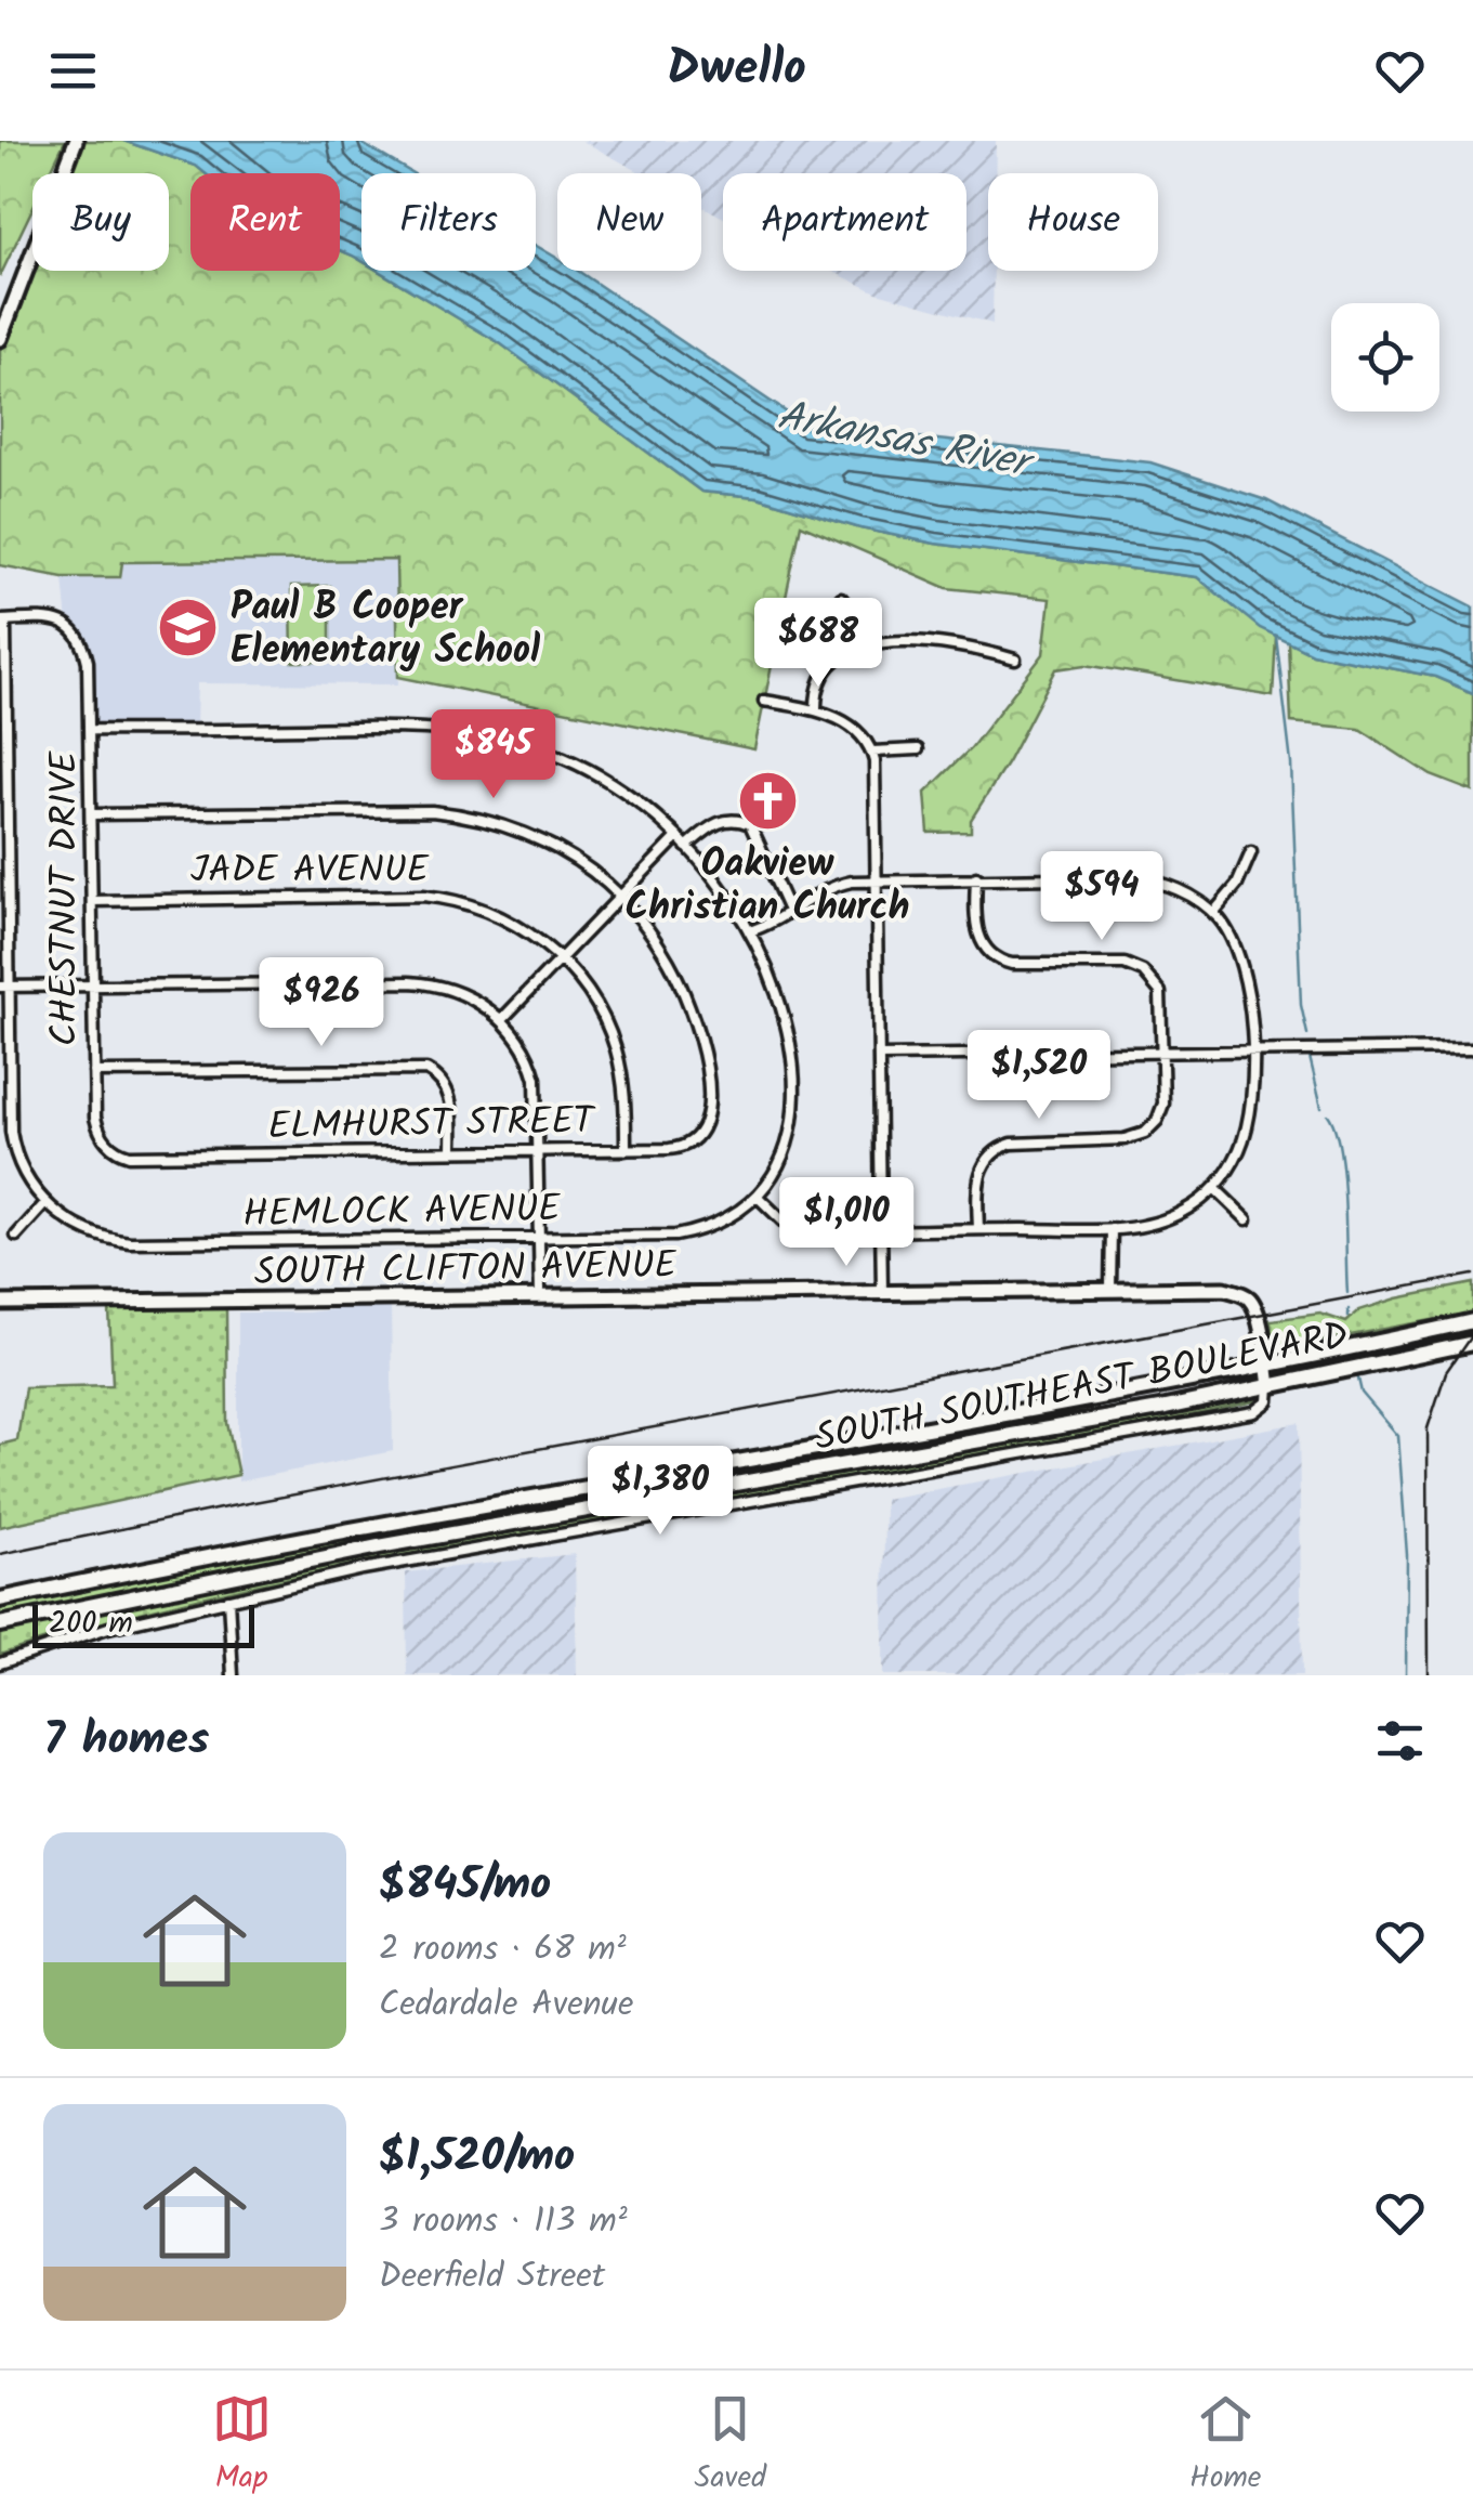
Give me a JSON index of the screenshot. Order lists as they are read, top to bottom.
{
  "streets": {
    "main road": ["SOUTH SOUTHEAST BOULEVARD"],
    "street": [
      "JADE AVENUE",
      "CHESTNUT DRIVE",
      "ELMHURST STREET",
      "HEMLOCK AVENUE",
      "SOUTH CLIFTON AVENUE"
    ]
  },
  "crossings": [
    ["JADE AVENUE", "CHESTNUT DRIVE"],
    ["JADE AVENUE", "ELMHURST STREET"],
    ["CHESTNUT DRIVE", "ELMHURST STREET"],
    ["SOUTH CLIFTON AVENUE", "SOUTH SOUTHEAST BOULEVARD"]
  ],
  "water": ["Arkansas River"],
  "places": {
    "school or university": ["Paul B Cooper Elementary School"],
    "church": ["Oakview Christian Church"]
  },
  "scale_bar": "200 m",
  "page": {
    "header": "Dwello",
    "chip": [
      "Buy",
      "Rent",
      "Filters",
      "New",
      "Apartment",
      "House"
    ],
    "price": [
      "$688",
      "$845",
      "$594",
      "$926",
      "$1,520",
      "$1,010",
      "$1,380"
    ],
    "scale": "200 m",
    "heading": "7 homes",
    "list": [
      {
        "name": "$845/mo",
        "note": "2 rooms · 68 m² · Cedardale Avenue"
      },
      {
        "name": "$1,520/mo",
        "note": "3 rooms · 113 m² · Deerfield Street"
      }
    ],
    "tabs": ["Map", "Saved", "Home"]
  }
}
